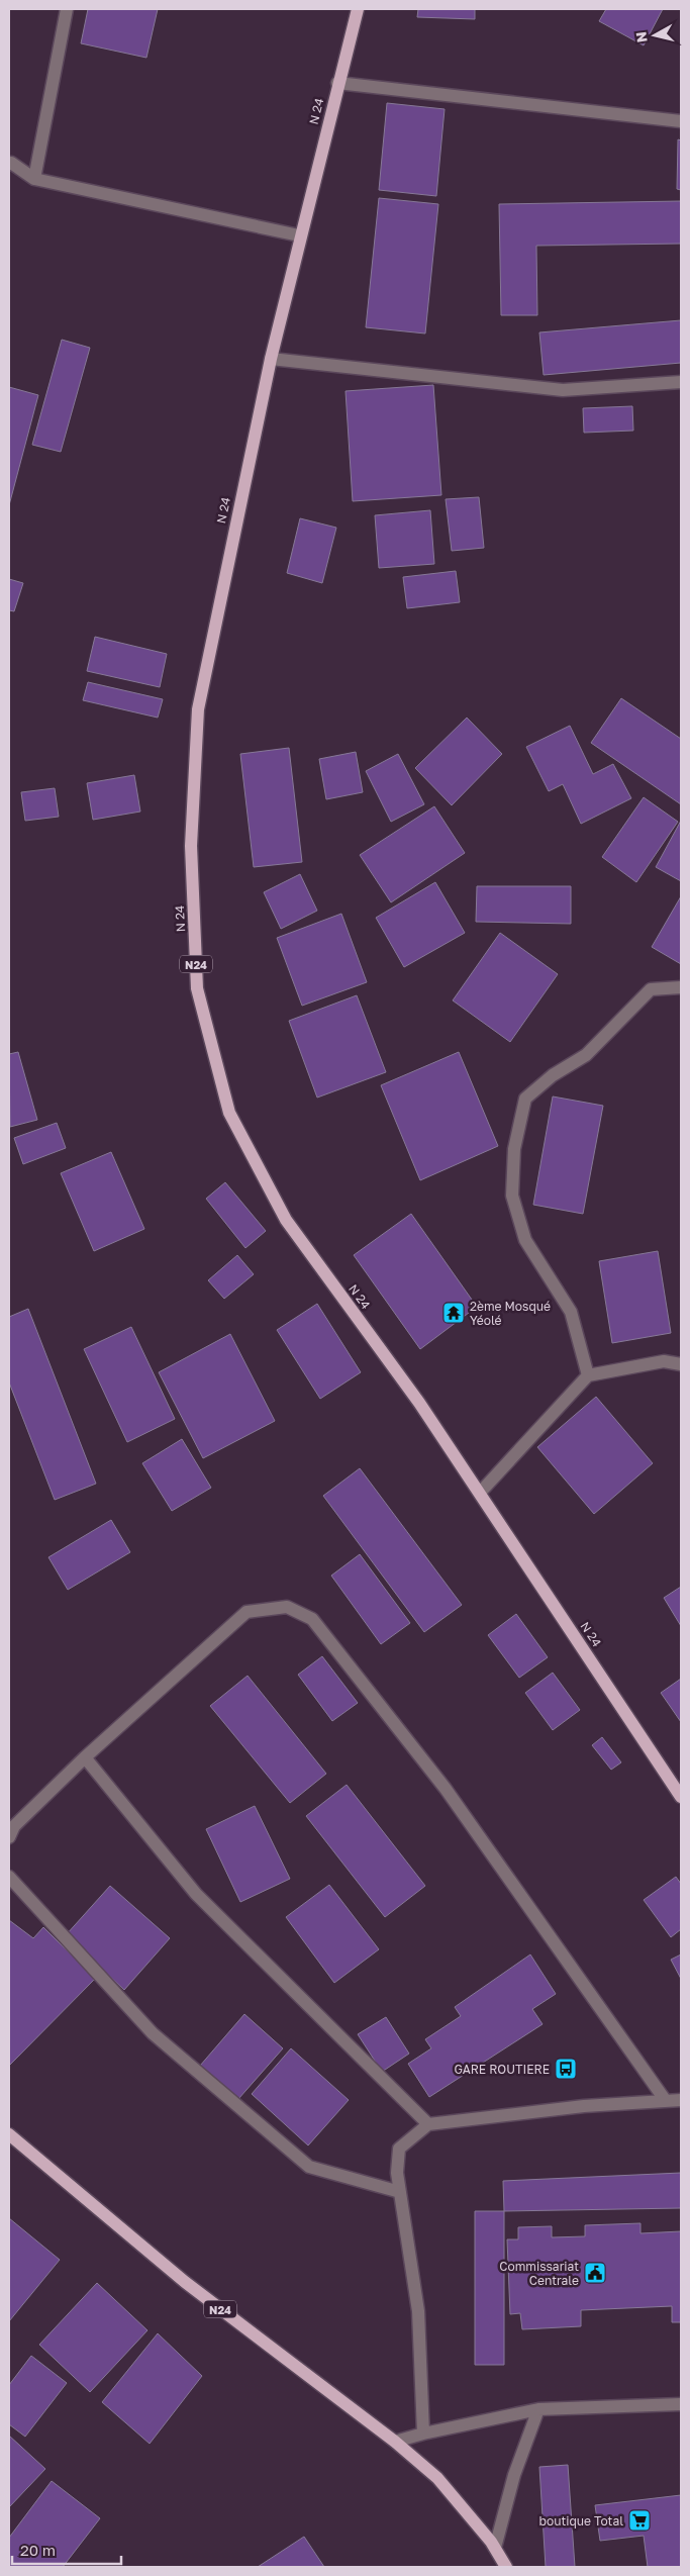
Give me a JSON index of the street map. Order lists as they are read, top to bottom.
{
  "streets": {
    "main road": ["N 24", "N24"]
  },
  "places": {
    "temple": ["2ème Mosqué Yéolé"],
    "bus stop": ["GARE ROUTIERE"],
    "public building": ["Commissariat Centrale"],
    "supermarket": ["boutique Total"]
  },
  "scale_bar": "20 m",
  "north": "left"
}
